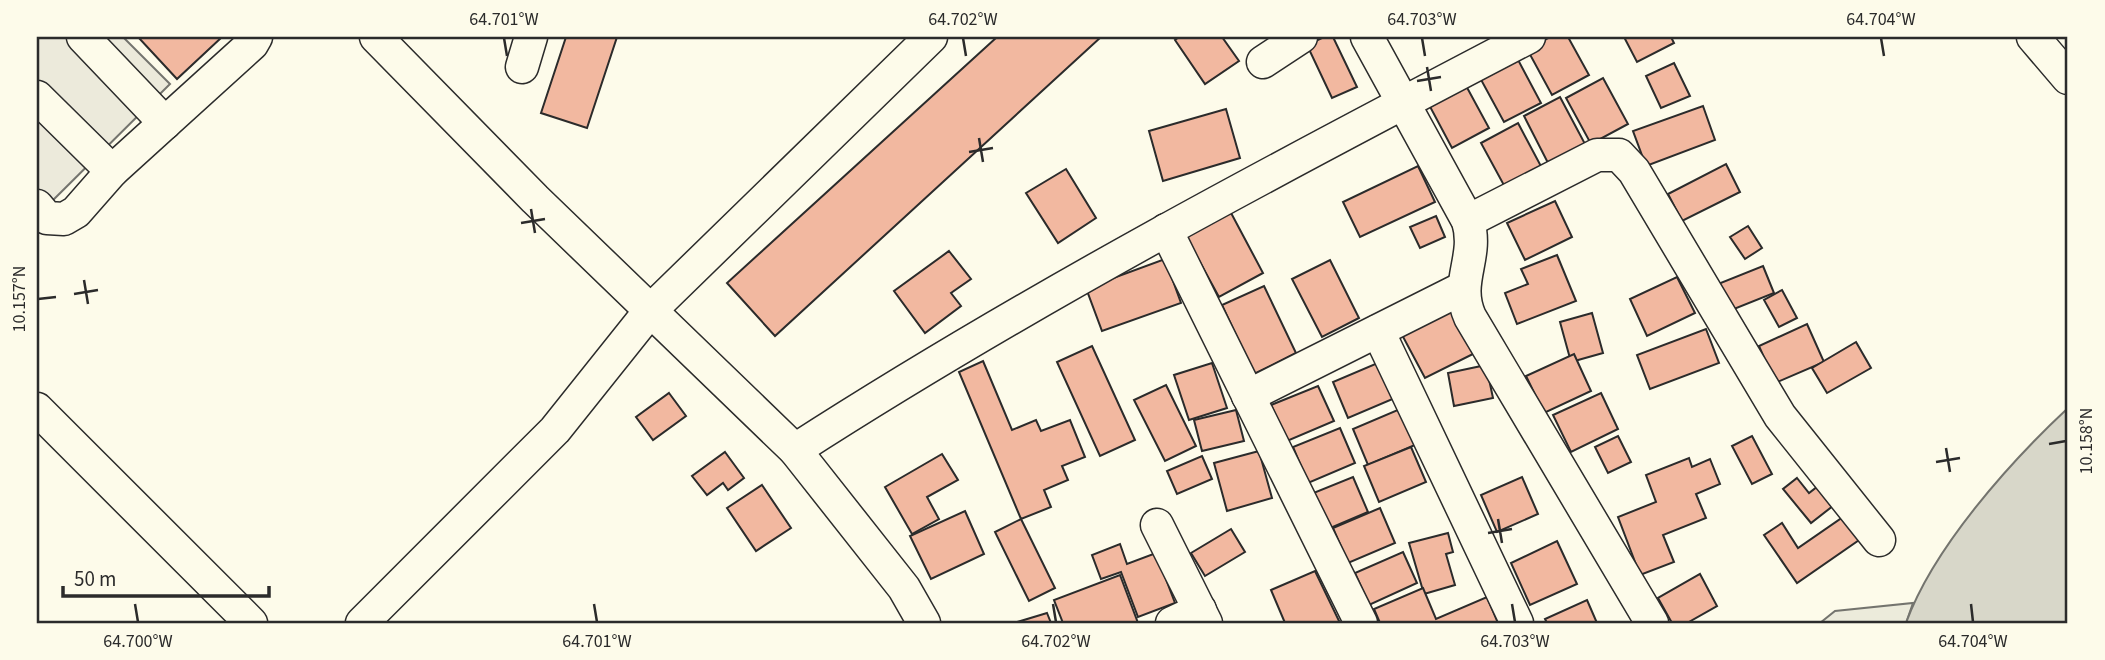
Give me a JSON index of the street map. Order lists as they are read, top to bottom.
{
  "scale_bar": "50 m",
  "coordinates": [
    "64.701°W",
    "64.702°W",
    "64.703°W",
    "64.704°W",
    "10.157°N",
    "10.158°N",
    "64.700°W"
  ]
}
